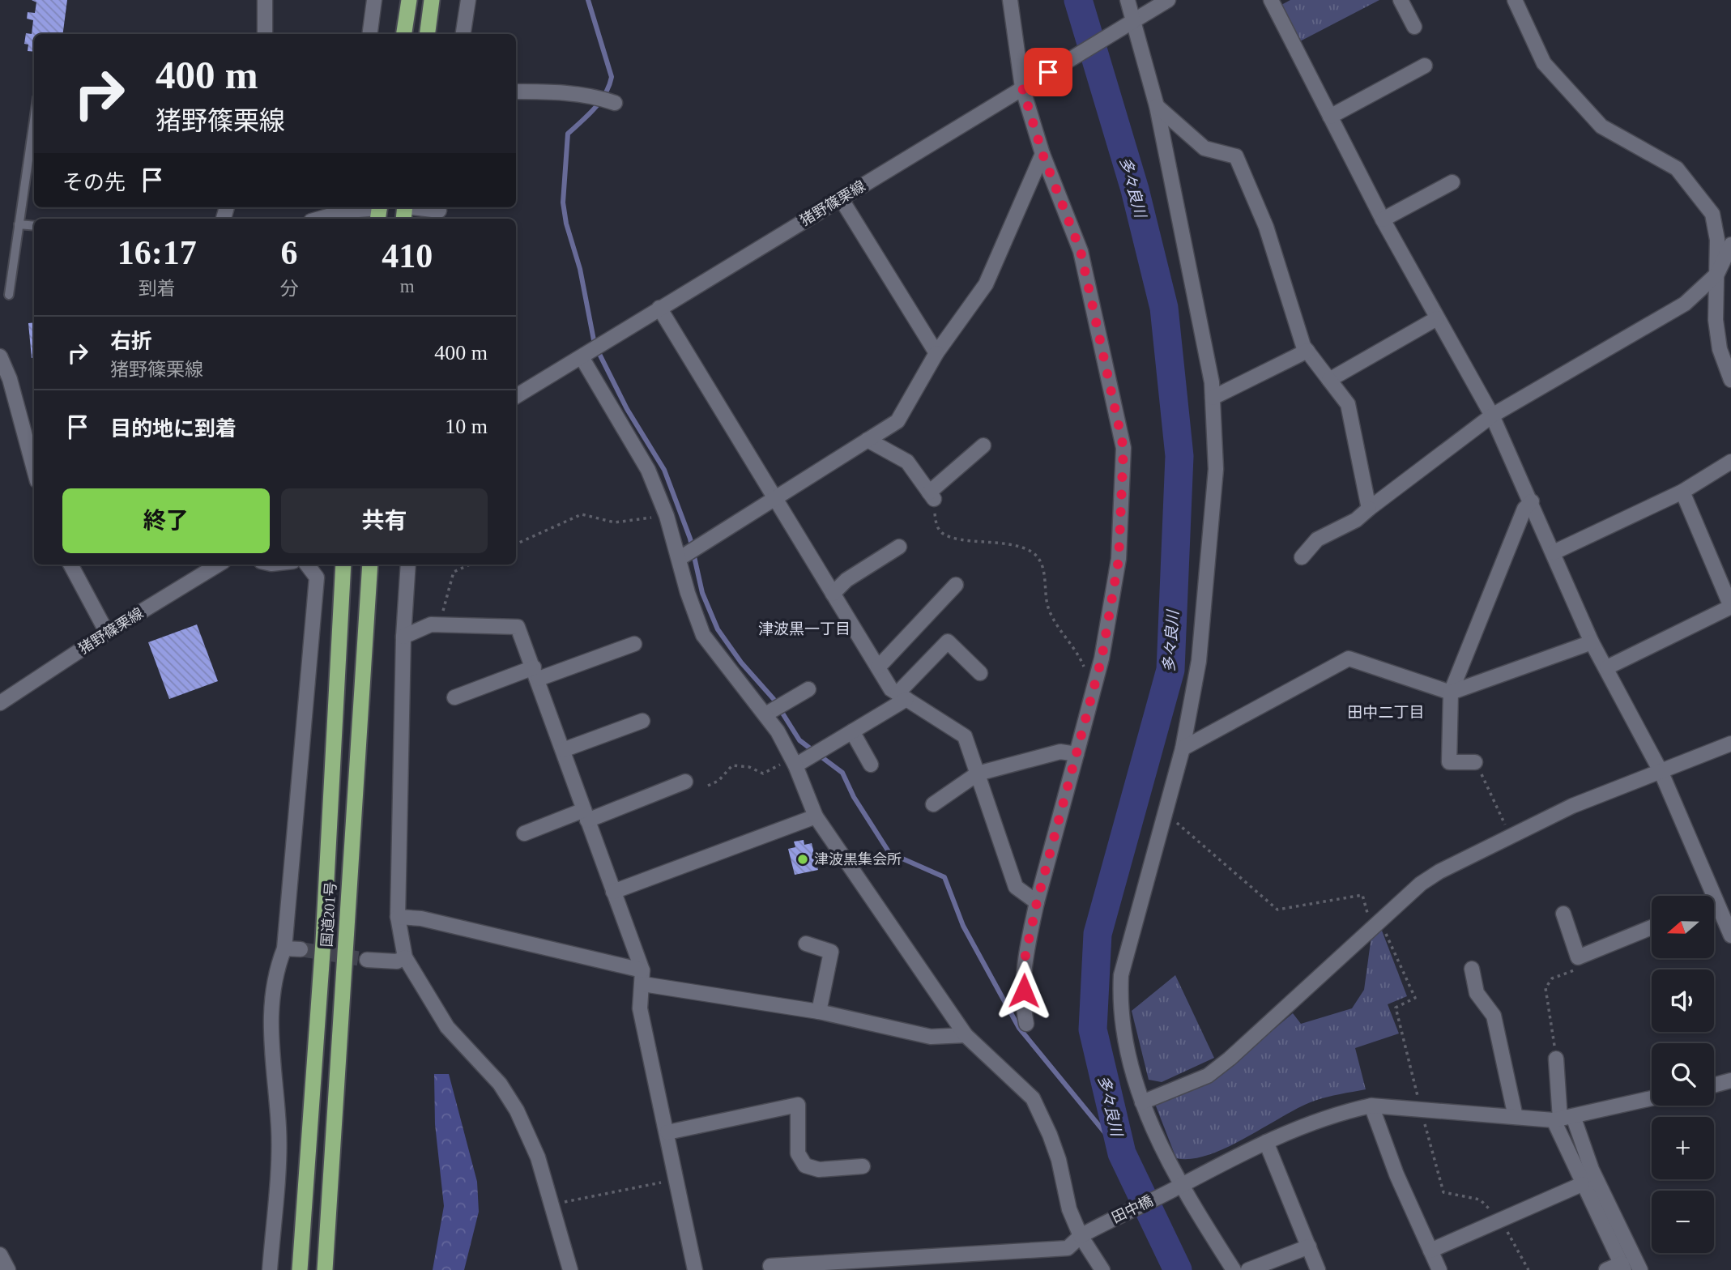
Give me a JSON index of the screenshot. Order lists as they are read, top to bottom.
{
  "streets": {
    "highway": ["国道201号"],
    "street": ["猪野篠栗線", "田中橋"]
  },
  "districts": ["津波黒一丁目", "田中二丁目"],
  "water": ["多々良川"],
  "places": ["津波黒集会所"],
  "north": "left",
  "page": {
    "turn": ["400 m", "猪野篠栗線"],
    "then": "その先",
    "eta": [
      "16:17",
      "到着",
      "6",
      "分",
      "410",
      "m"
    ],
    "list": [
      {
        "name": "右折",
        "note": "猪野篠栗線",
        "value": "400 m"
      },
      {
        "name": "目的地に到着",
        "value": "10 m"
      }
    ],
    "buttons": ["終了", "共有"],
    "map_buttons": ["+", "−"]
  }
}
